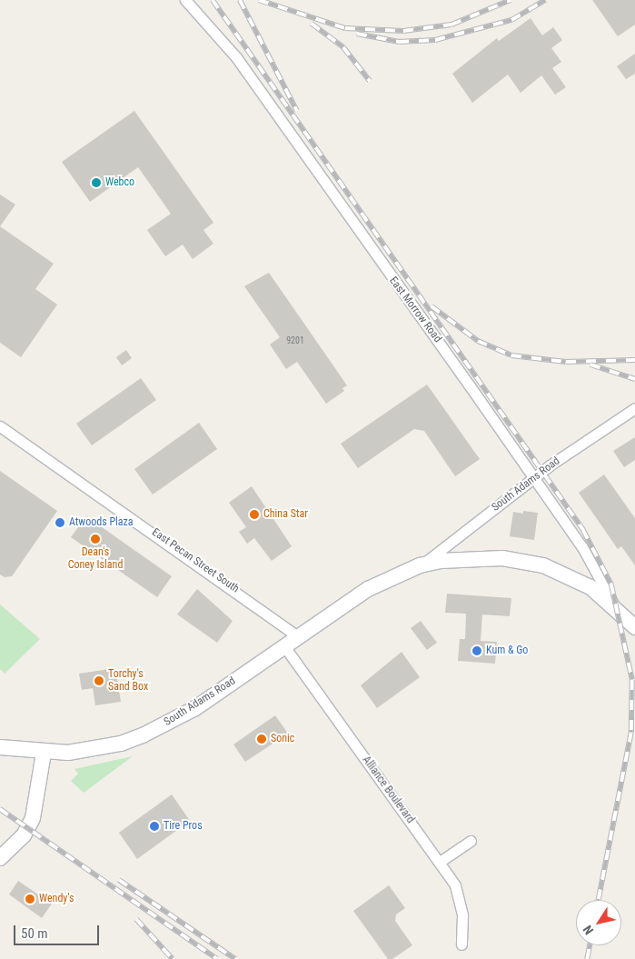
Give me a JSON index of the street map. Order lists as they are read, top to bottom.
{
  "streets": {
    "main road": ["East Morrow Road", "South Adams Road"],
    "street": ["East Pecan Street South", "Alliance Boulevard"]
  },
  "crossings": [
    ["East Morrow Road", "South Adams Road"],
    ["South Adams Road", "East Pecan Street South"],
    ["South Adams Road", "Alliance Boulevard"]
  ],
  "places": [
    "Webco",
    "China Star",
    "Atwoods Plaza",
    "Dean's Coney Island",
    "Kum & Go",
    "Torchy's Sand Box",
    "Sonic",
    "Tire Pros",
    "Wendy's"
  ],
  "house_numbers": ["9201"],
  "scale_bar": "50 m",
  "north": "bottom left"
}
